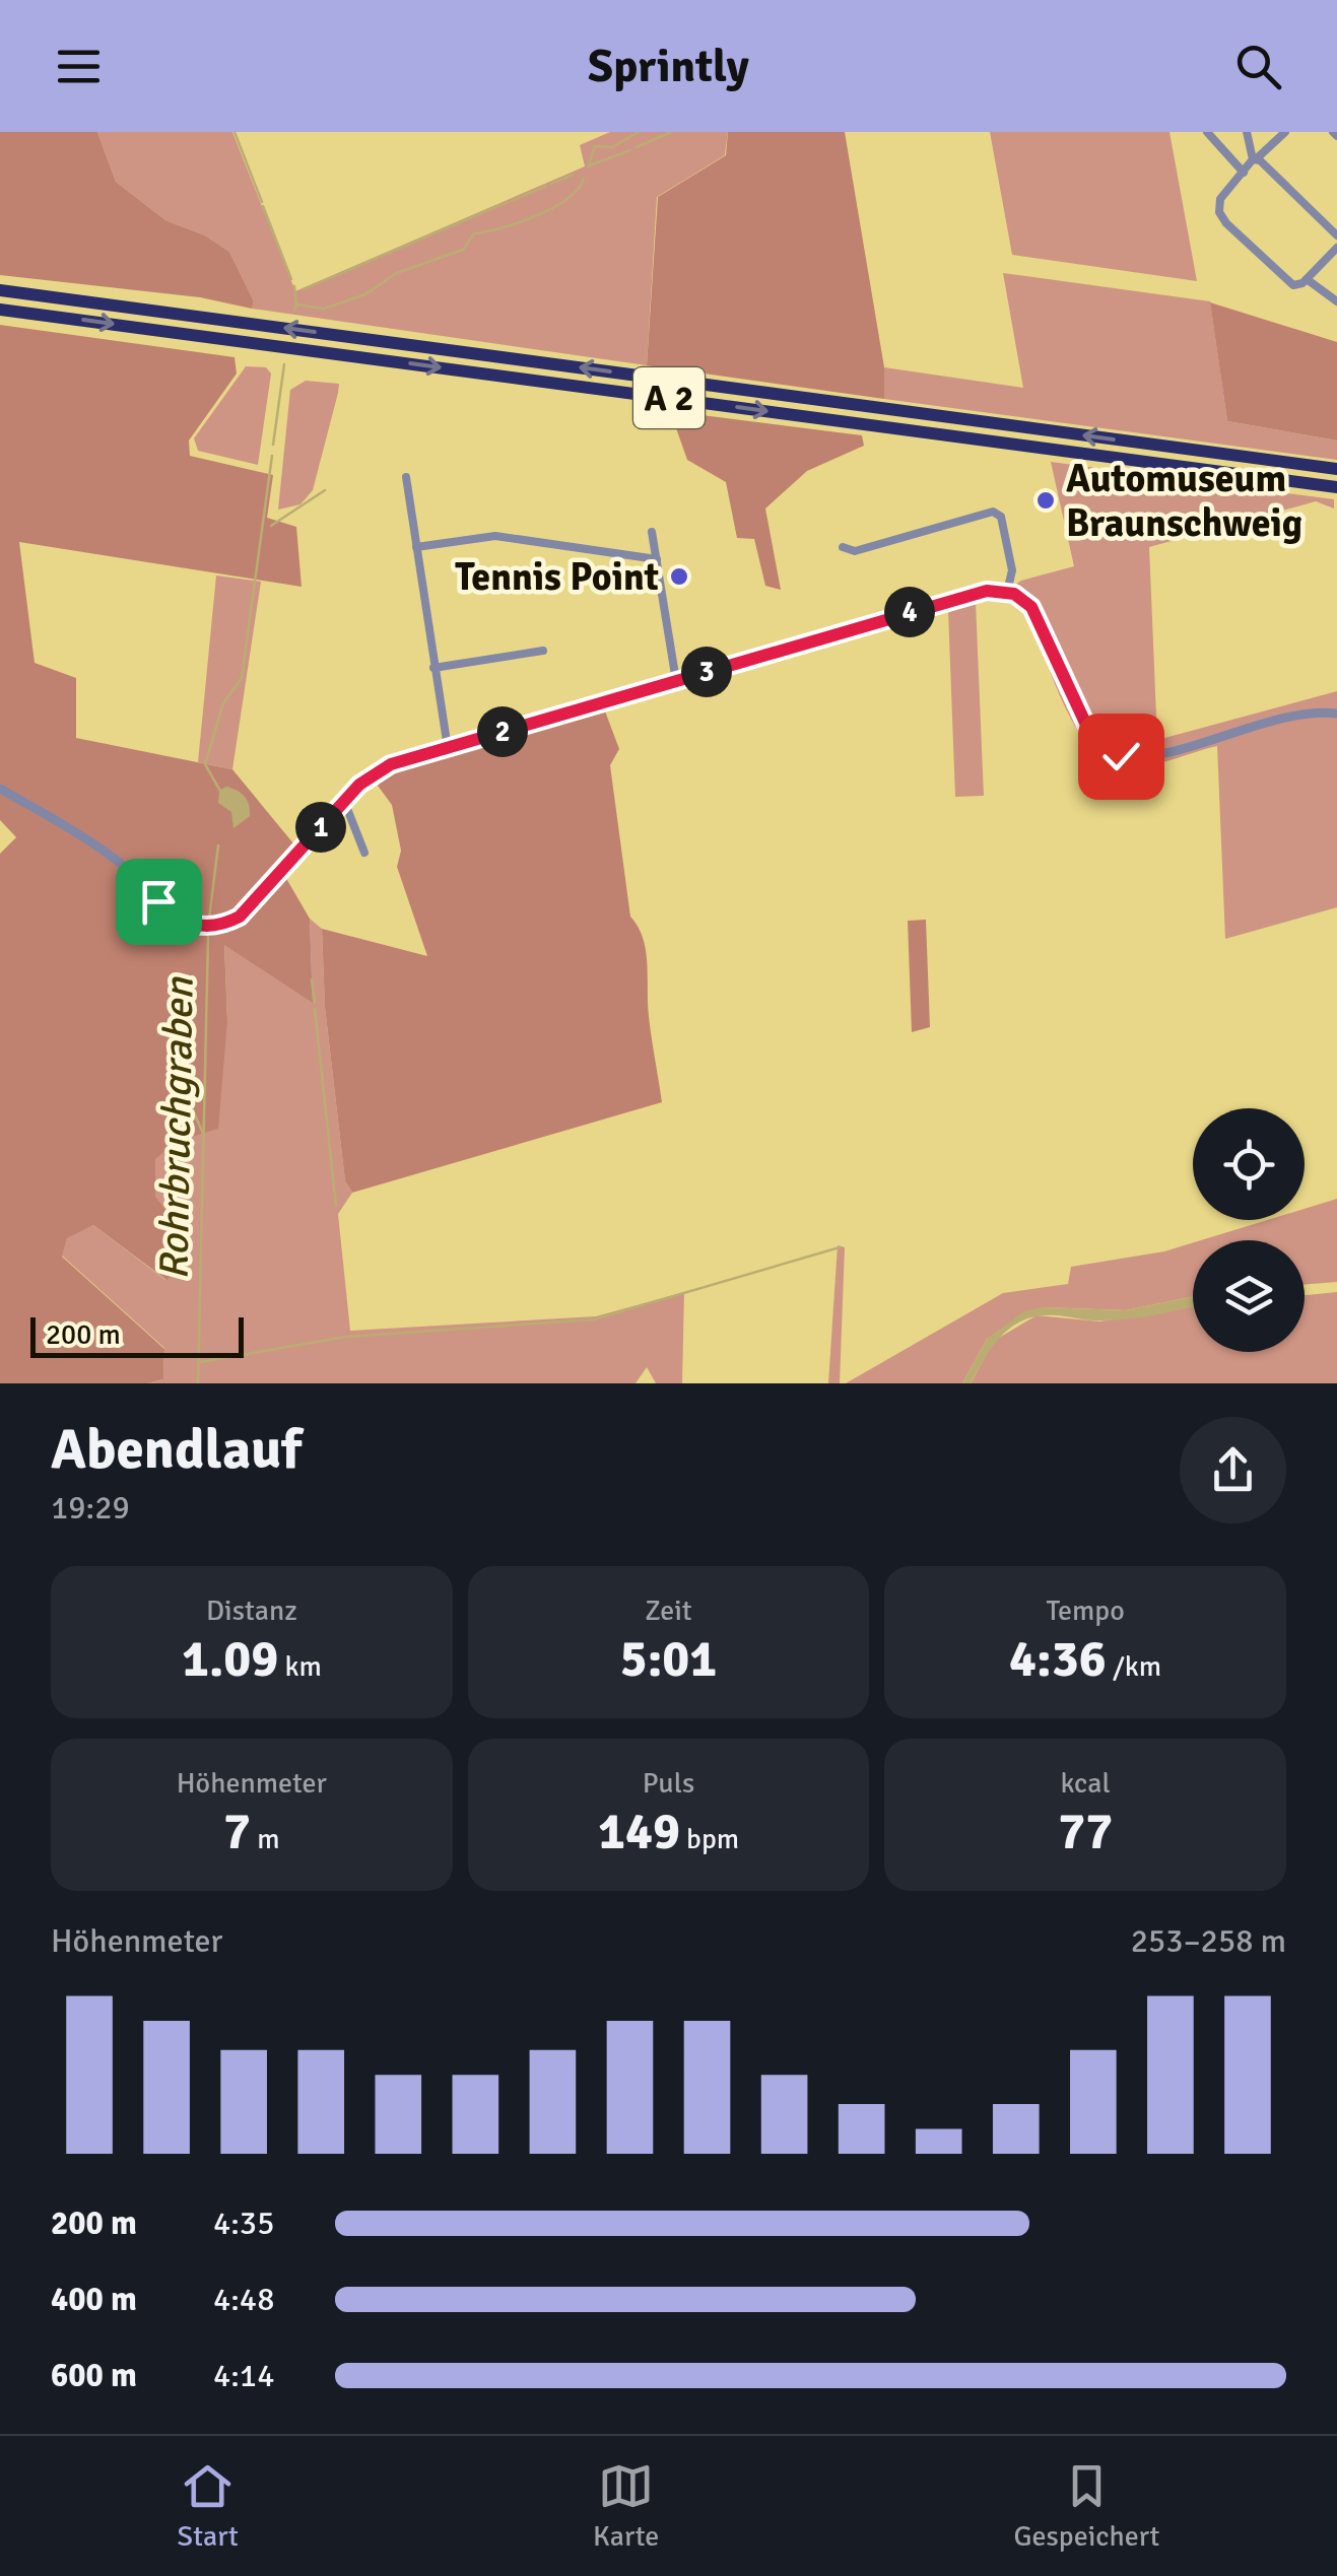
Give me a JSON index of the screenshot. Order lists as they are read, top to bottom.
{
  "streets": {
    "highway": ["A 2"]
  },
  "water": ["Rohrbruchgraben"],
  "places": ["Automuseum Braunschweig", "Tennis Point"],
  "scale_bar": "200 m",
  "page": {
    "header": "Sprintly",
    "pins": [
      "4",
      "3",
      "2",
      "1"
    ],
    "scale": "200 m",
    "heading": ["Abendlauf", "19:29"],
    "stats": [
      ["Distanz", "1.09 km"],
      ["Zeit", "5:01"],
      ["Tempo", "4:36 /km"],
      ["Höhenmeter", "7 m"],
      ["Puls", "149 bpm"],
      ["kcal", "77"]
    ],
    "chart": ["Höhenmeter", "253–258 m"],
    "list": [
      {
        "name": "200 m",
        "note": "4:35"
      },
      {
        "name": "400 m",
        "note": "4:48"
      },
      {
        "name": "600 m",
        "note": "4:14"
      }
    ],
    "tabs": ["Start", "Karte", "Gespeichert"]
  }
}
